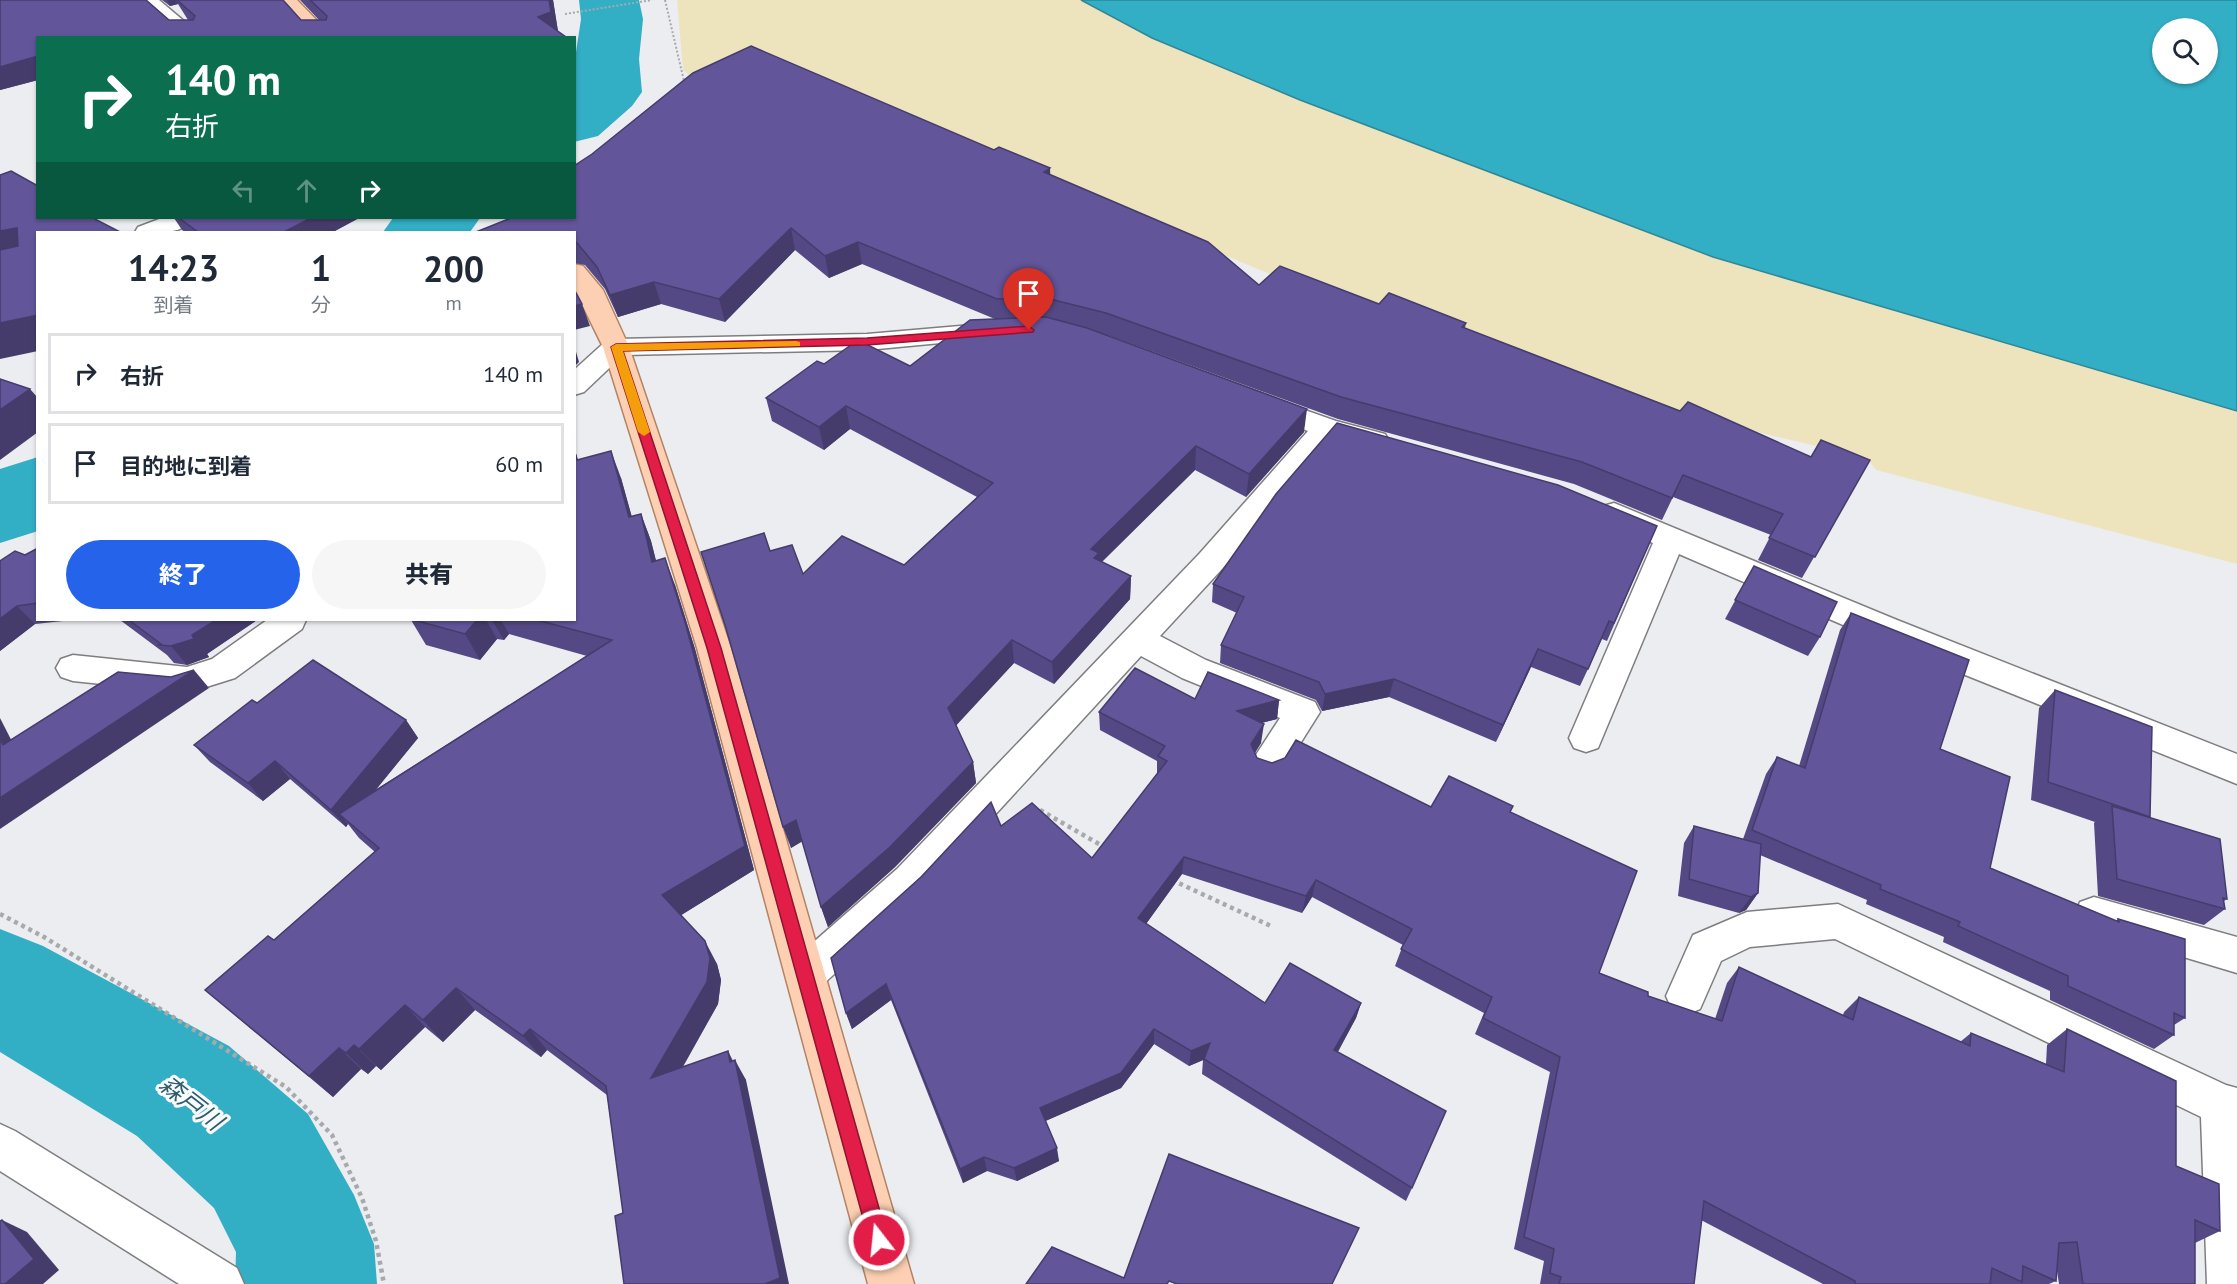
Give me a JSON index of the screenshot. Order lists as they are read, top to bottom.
{
  "water": ["森戸川"],
  "page": {
    "turn": ["140 m", "右折"],
    "eta": [
      "14:23",
      "到着",
      "1",
      "分",
      "200",
      "m"
    ],
    "list": [
      {
        "name": "右折",
        "value": "140 m"
      },
      {
        "name": "目的地に到着",
        "value": "60 m"
      }
    ],
    "buttons": ["終了", "共有"]
  }
}
